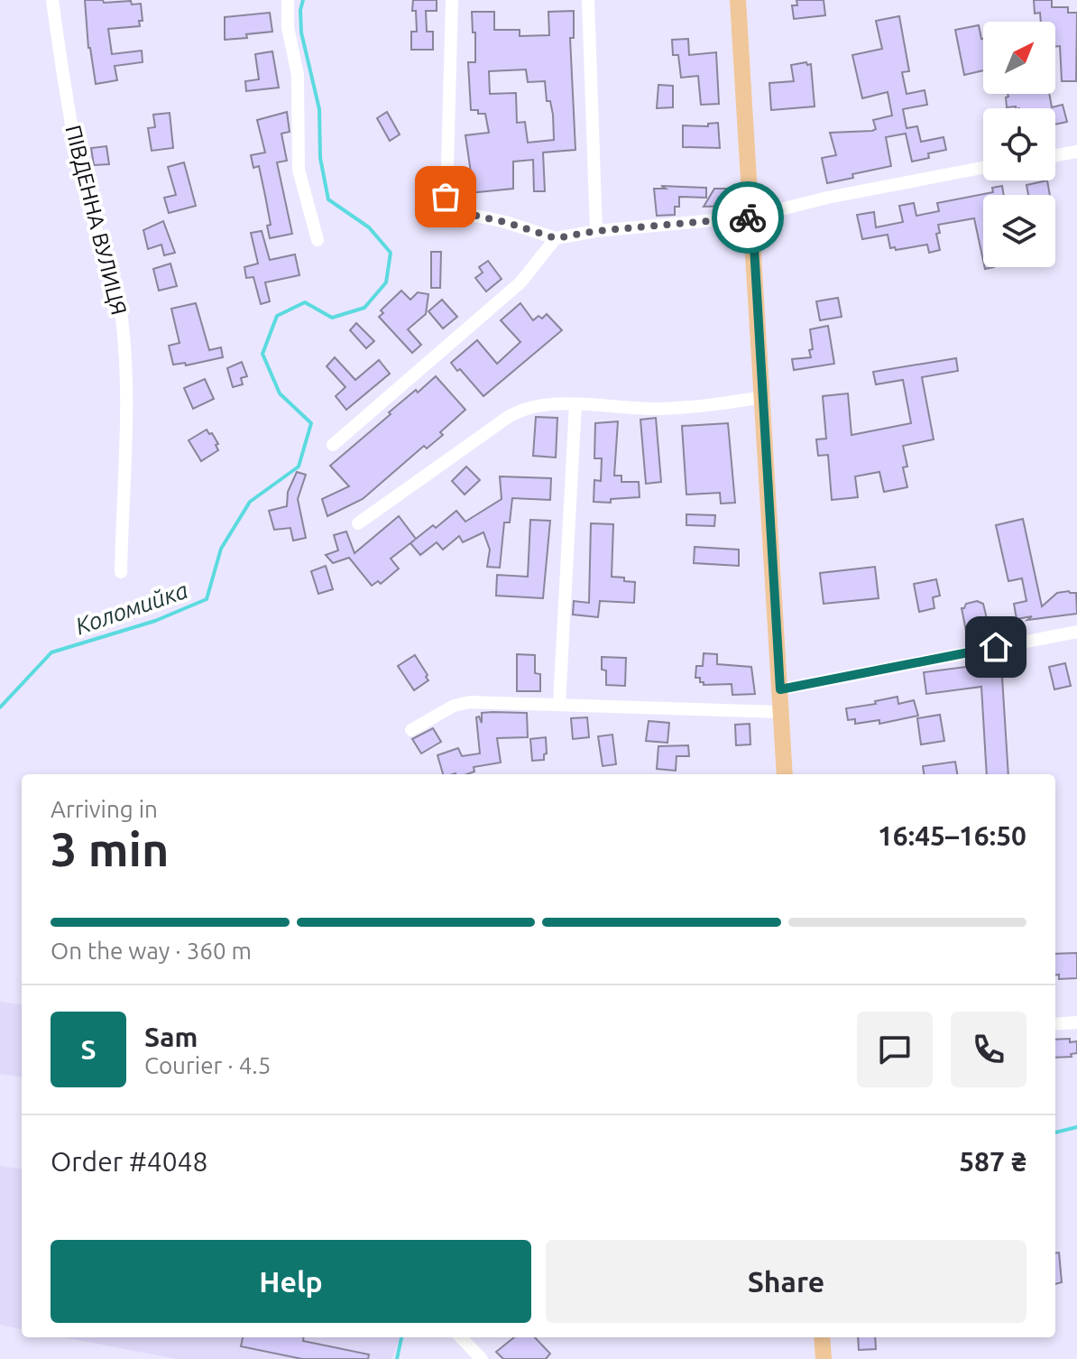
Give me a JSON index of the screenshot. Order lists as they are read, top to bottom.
{
  "streets": {
    "street": ["ПІВДЕННА ВУЛИЦЯ"]
  },
  "water": ["Коломийка"],
  "north": "top right",
  "page": {
    "heading": ["3 min", "Arriving in", "16:45–16:50"],
    "panel": [
      "Sam",
      "Courier · 4.5",
      "Order #4048",
      "587 ₴"
    ],
    "bar": "On the way · 360 m",
    "round": "S",
    "buttons": ["Help", "Share"]
  }
}
